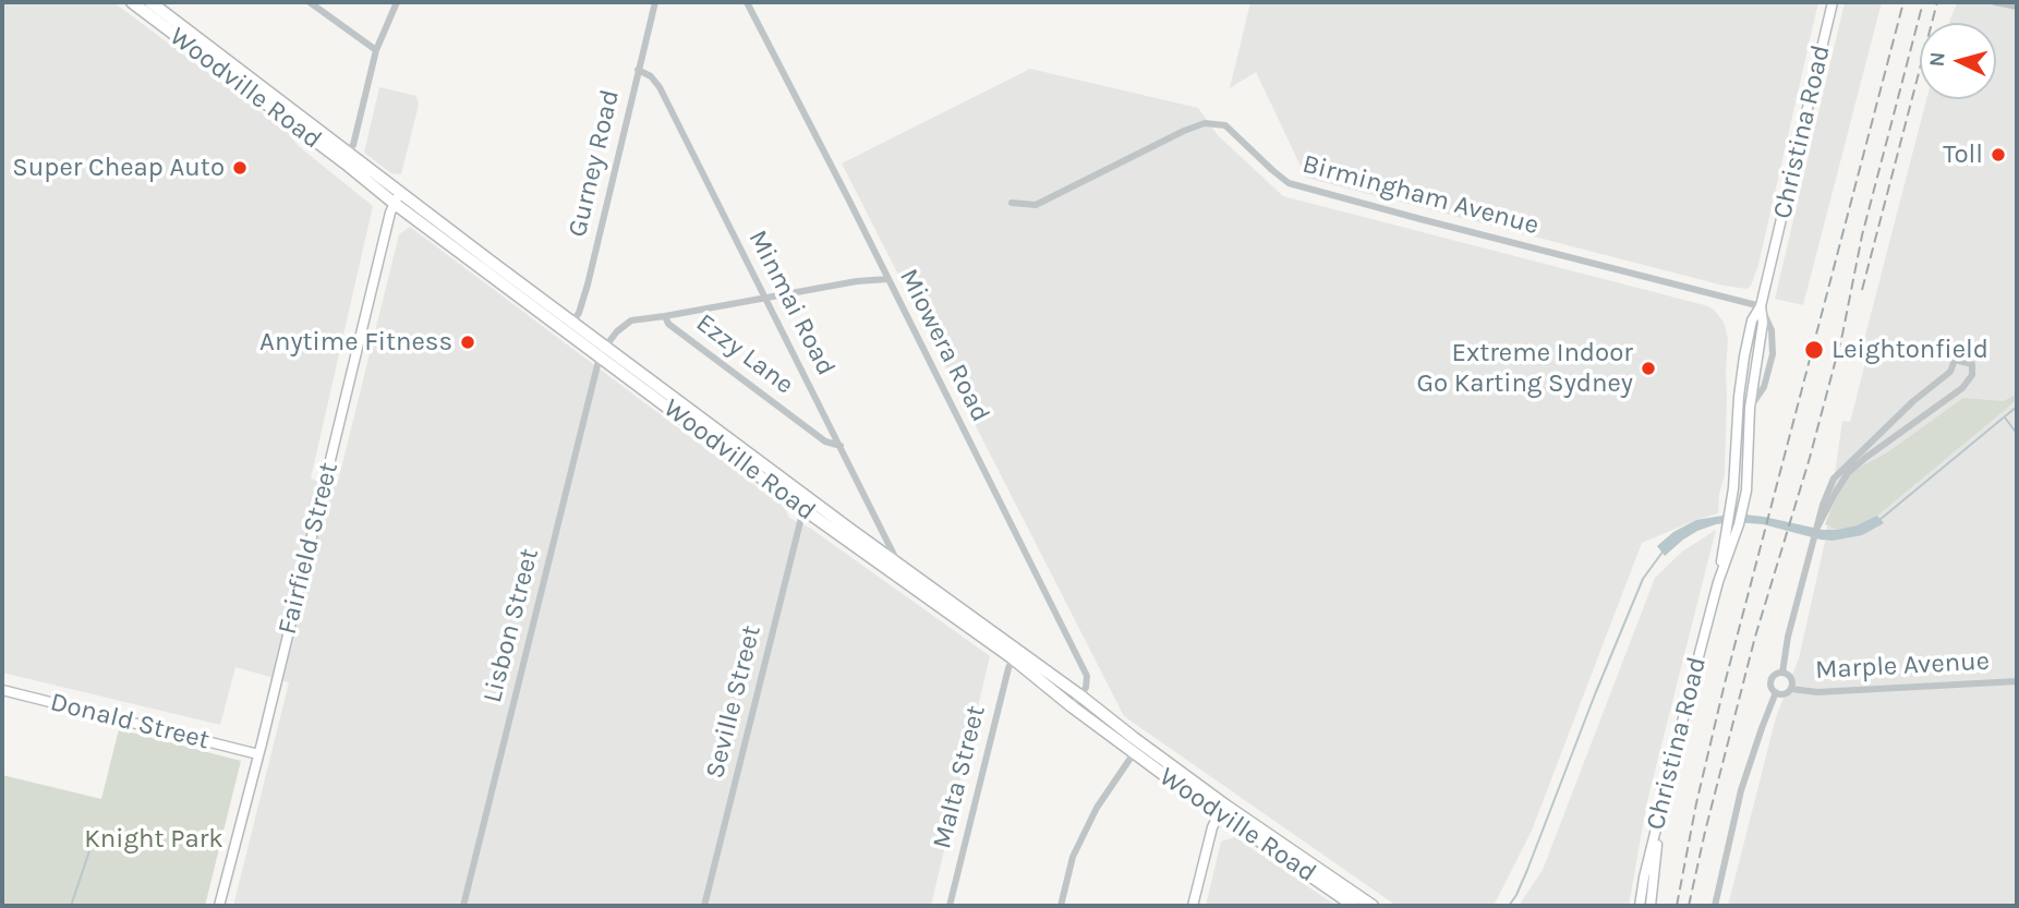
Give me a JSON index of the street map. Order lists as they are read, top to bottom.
{
  "streets": {
    "main road": [
      "Woodville Road",
      "Christina Road",
      "Fairfield Street",
      "Donald Street"
    ],
    "street": [
      "Gurney Road",
      "Birmingham Avenue",
      "Minmai Road",
      "Miowera Road",
      "Ezzy Lane",
      "Lisbon Street",
      "Marple Avenue",
      "Seville Street",
      "Malta Street"
    ]
  },
  "crossings": [
    ["Woodville Road", "Gurney Road"],
    ["Woodville Road", "Minmai Road"],
    ["Woodville Road", "Miowera Road"],
    ["Woodville Road", "Fairfield Street"],
    ["Woodville Road", "Lisbon Street"],
    ["Woodville Road", "Seville Street"],
    ["Woodville Road", "Malta Street"],
    ["Christina Road", "Birmingham Avenue"],
    ["Gurney Road", "Minmai Road"],
    ["Minmai Road", "Ezzy Lane"],
    ["Fairfield Street", "Donald Street"]
  ],
  "parks": ["Knight Park"],
  "places": [
    "Toll",
    "Super Cheap Auto",
    "Anytime Fitness",
    "Leightonfield",
    "Extreme Indoor Go Karting Sydney"
  ],
  "north": "left"
}
